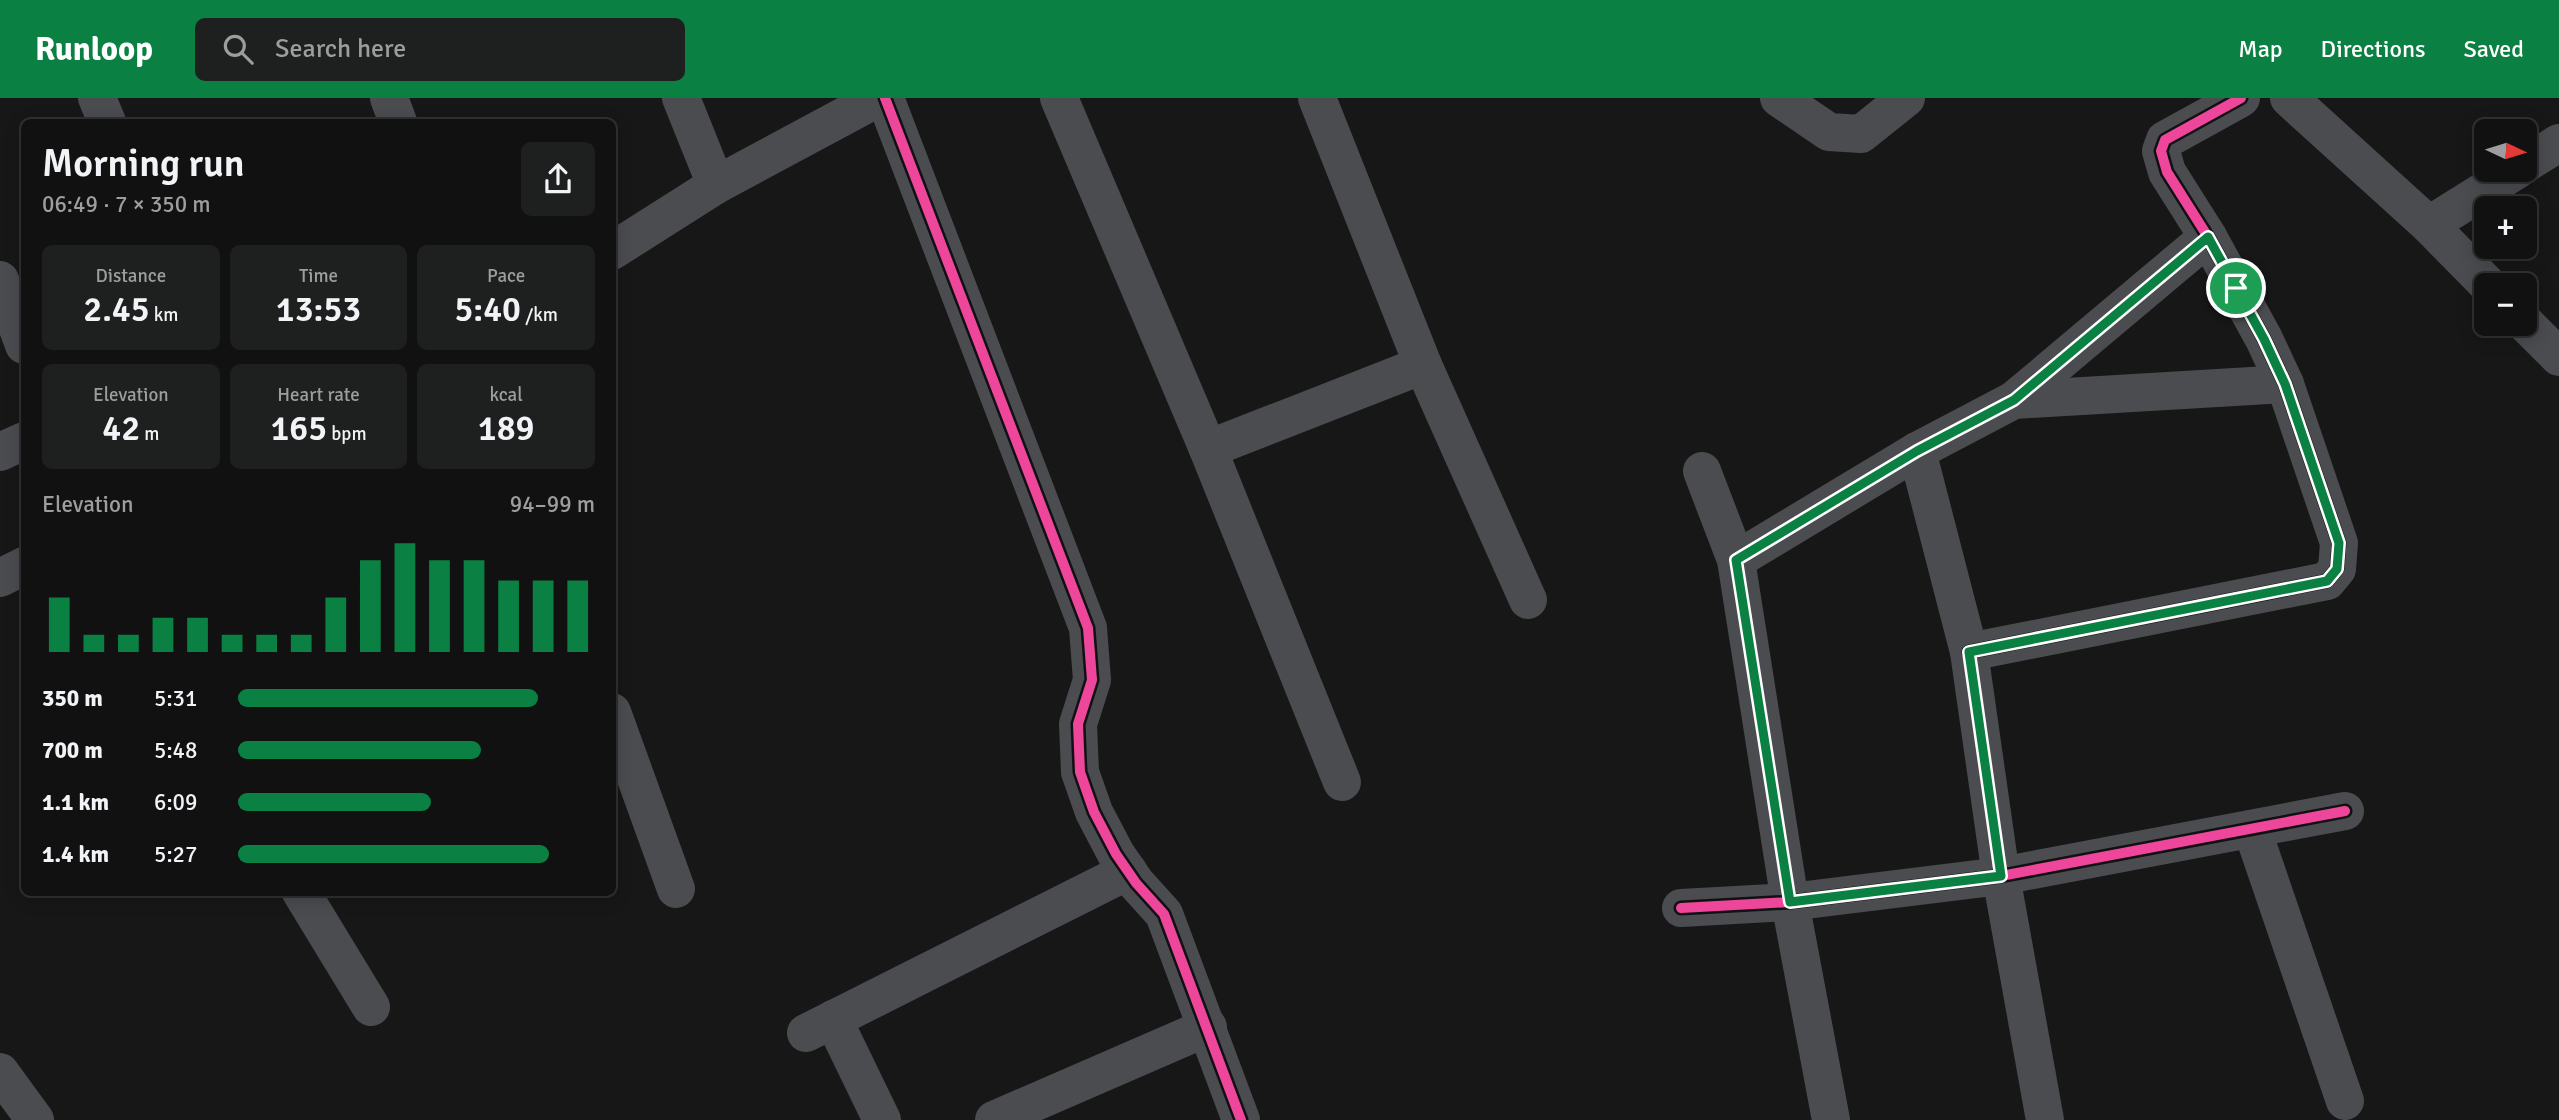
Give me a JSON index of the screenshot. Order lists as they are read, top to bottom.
{
  "north": "right",
  "page": {
    "header": "Runloop",
    "search": "Search here",
    "nav": ["Map", "Directions", "Saved"],
    "map_buttons": ["+", "−"],
    "heading": ["Morning run", "06:49 · 7 × 350 m"],
    "stats": [
      ["Distance", "2.45 km"],
      ["Time", "13:53"],
      ["Pace", "5:40 /km"],
      ["Elevation", "42 m"],
      ["Heart rate", "165 bpm"],
      ["kcal", "189"]
    ],
    "chart": ["Elevation", "94–99 m"],
    "list": [
      {
        "name": "350 m",
        "note": "5:31"
      },
      {
        "name": "700 m",
        "note": "5:48"
      },
      {
        "name": "1.1 km",
        "note": "6:09"
      },
      {
        "name": "1.4 km",
        "note": "5:27"
      }
    ]
  }
}
